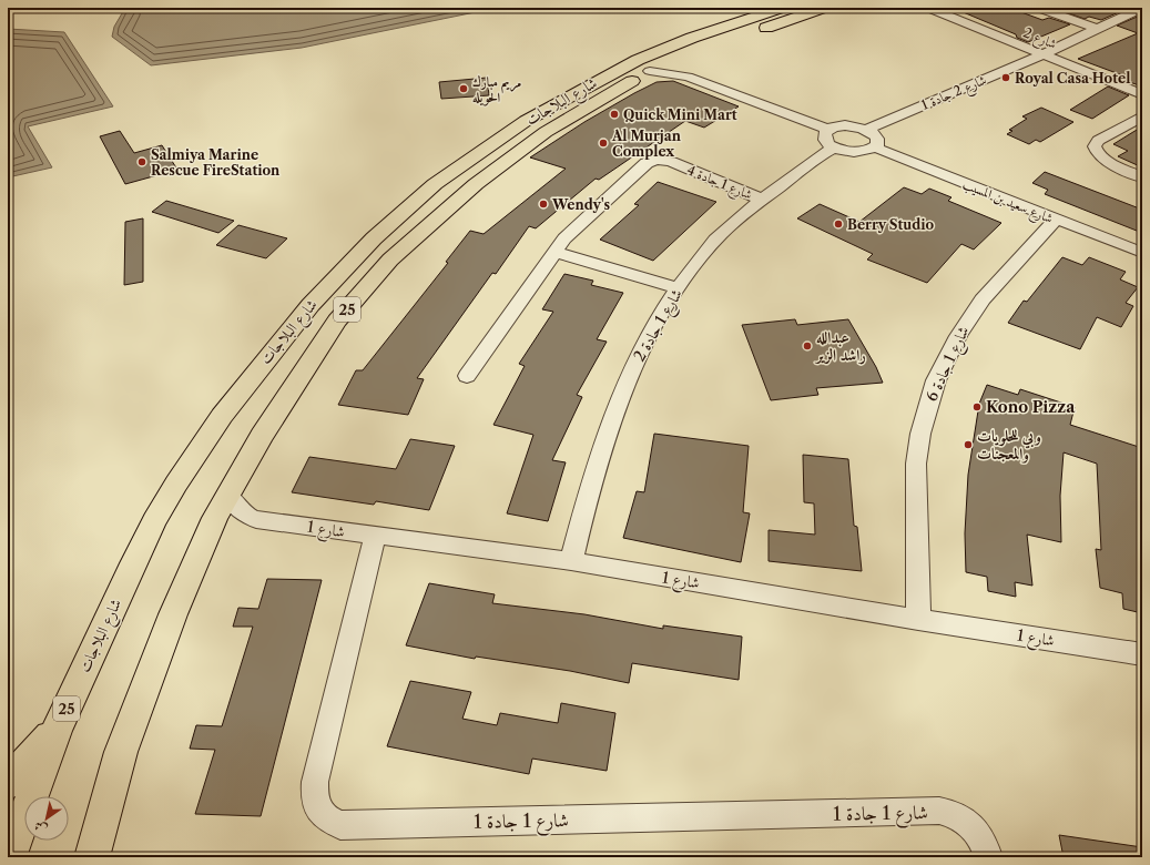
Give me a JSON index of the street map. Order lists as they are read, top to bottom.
{
  "streets": {
    "main road": ["شارع البلاجات", "25"],
    "street": [
      "شارع 2",
      "شارع 2 جادة 1",
      "شارع 1 جادة 4",
      "شارع سعيد بن المسيب",
      "شارع 1 جادة 2",
      "شارع 1 جادة 6",
      "شارع 1",
      "شارع 1 جادة 1"
    ]
  },
  "crossings": [
    ["شارع 2", "شارع 2 جادة 1"],
    ["شارع البلاجات", "شارع 1"],
    ["شارع 1 جادة 4", "شارع 1 جادة 2"],
    ["شارع سعيد بن المسيب", "شارع 1 جادة 6"],
    ["شارع 1 جادة 2", "شارع 1"],
    ["شارع 1 جادة 6", "شارع 1"],
    ["شارع 1", "شارع 1 جادة 1"]
  ],
  "places": [
    "Royal Casa Hotel",
    "مريم مبارك الحويله",
    "Quick Mini Mart",
    "Al Murjan Complex",
    "Salmiya Marine Rescue FireStation",
    "Wendy's",
    "Berry Studio",
    "عبدالله راشد الزير",
    "Kono Pizza",
    "وبي للحلويات والمعجنات"
  ],
  "north": "bottom left"
}
